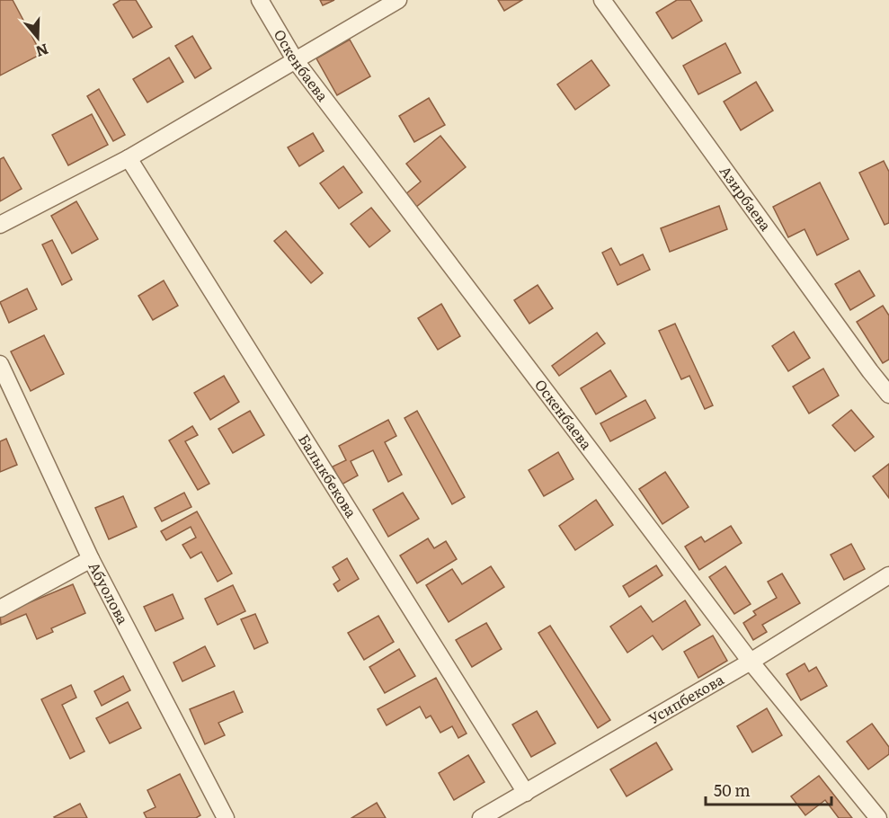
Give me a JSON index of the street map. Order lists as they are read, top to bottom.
{
  "streets": {
    "street": [
      "Оскенбаева",
      "Азирбаева",
      "Балыкбекова",
      "Абуолова",
      "Усипбекова"
    ]
  },
  "crossings": [
    ["Оскенбаева", "Усипбекова"],
    ["Балыкбекова", "Усипбекова"]
  ],
  "scale_bar": "50 m",
  "north": "bottom"
}
